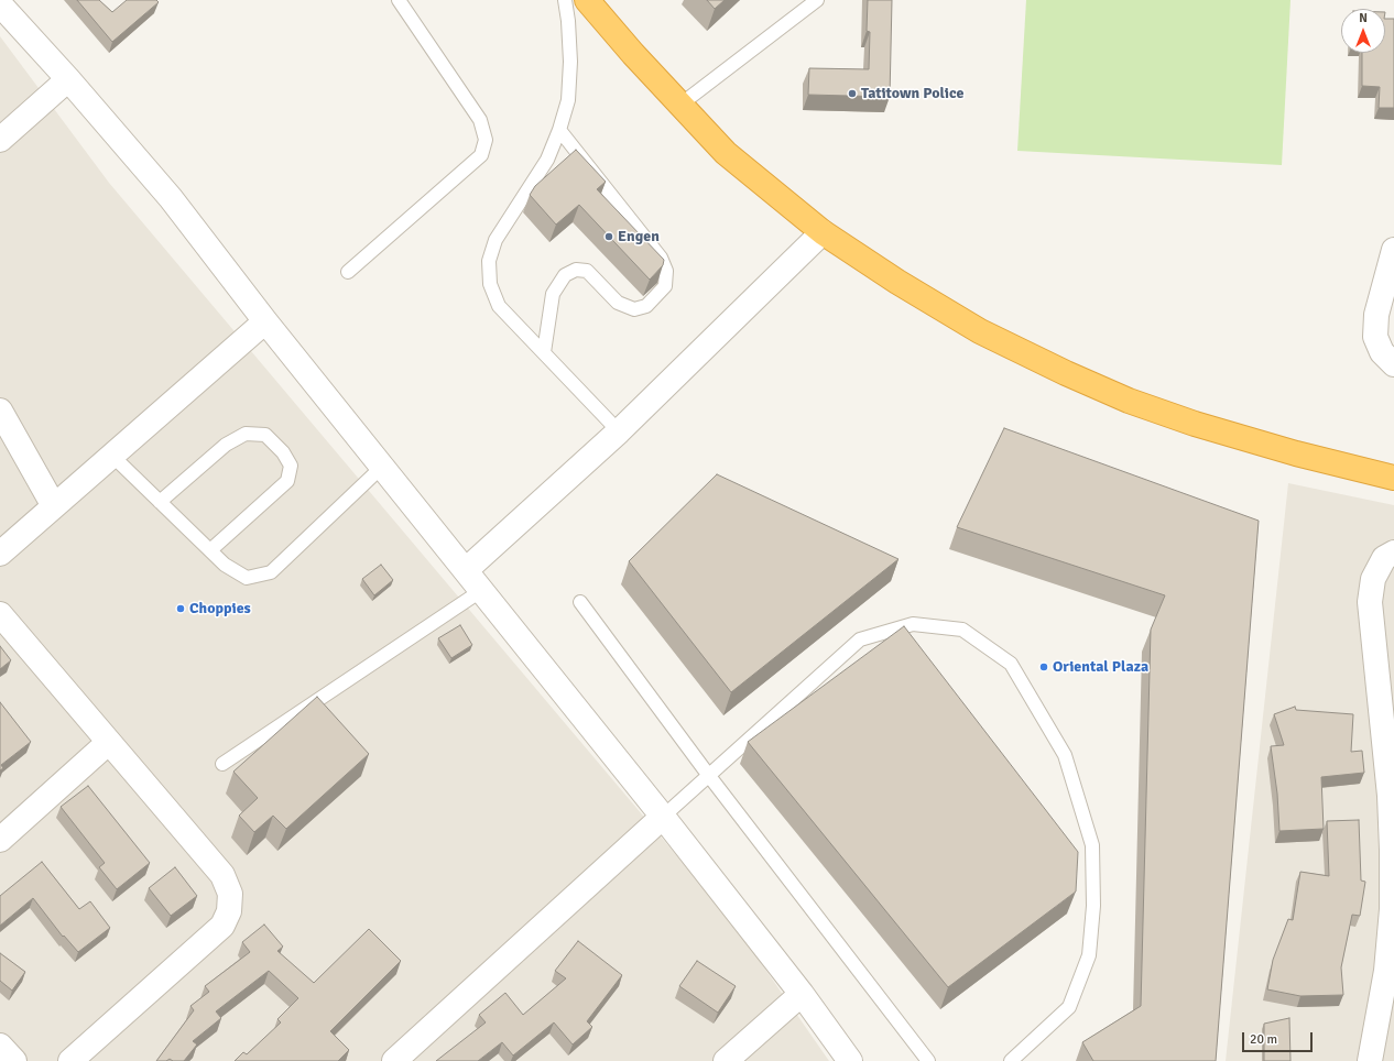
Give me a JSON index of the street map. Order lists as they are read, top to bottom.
{
  "places": [
    "Tatitown Police",
    "Engen",
    "Choppies",
    "Oriental Plaza"
  ],
  "scale_bar": "20 m",
  "north": "top"
}
